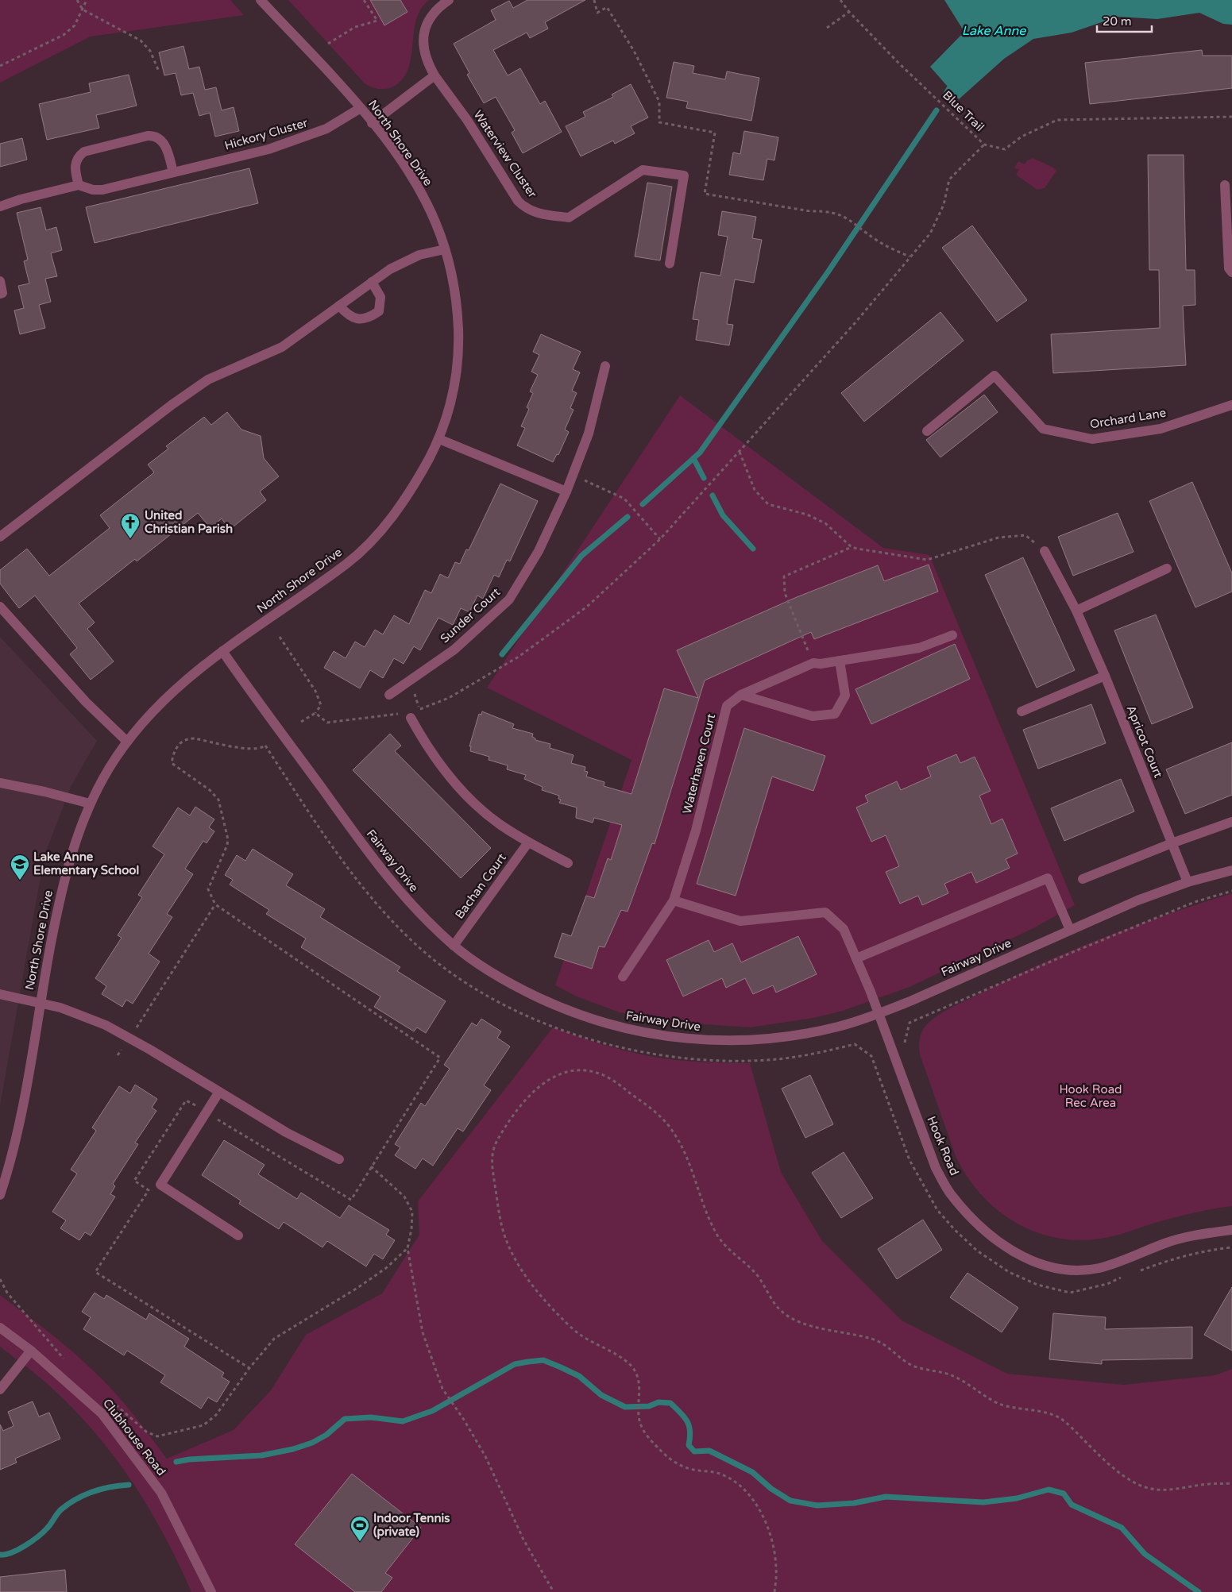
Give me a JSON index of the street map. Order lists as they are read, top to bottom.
{
  "streets": {
    "street": [
      "Hickory Cluster",
      "North Shore Drive",
      "Waterview Cluster",
      "Orchard Lane",
      "Sunder Court",
      "Apricot Court",
      "Waterhaven Court",
      "Fairway Drive",
      "Bachan Court",
      "Hook Road",
      "Clubhouse Road"
    ],
    "path": ["Blue Trail"]
  },
  "crossings": [
    ["Hickory Cluster", "North Shore Drive"],
    ["North Shore Drive", "Fairway Drive"],
    ["Apricot Court", "Fairway Drive"],
    ["Waterhaven Court", "Hook Road"],
    ["Fairway Drive", "Bachan Court"],
    ["Fairway Drive", "Hook Road"]
  ],
  "water": ["Lake Anne"],
  "parks": ["Hook Road Rec Area"],
  "places": {
    "church": ["United Christian Parish"],
    "school or university": ["Lake Anne Elementary School"],
    "sports": ["Indoor Tennis (private)"]
  },
  "scale_bar": "20 m"
}
